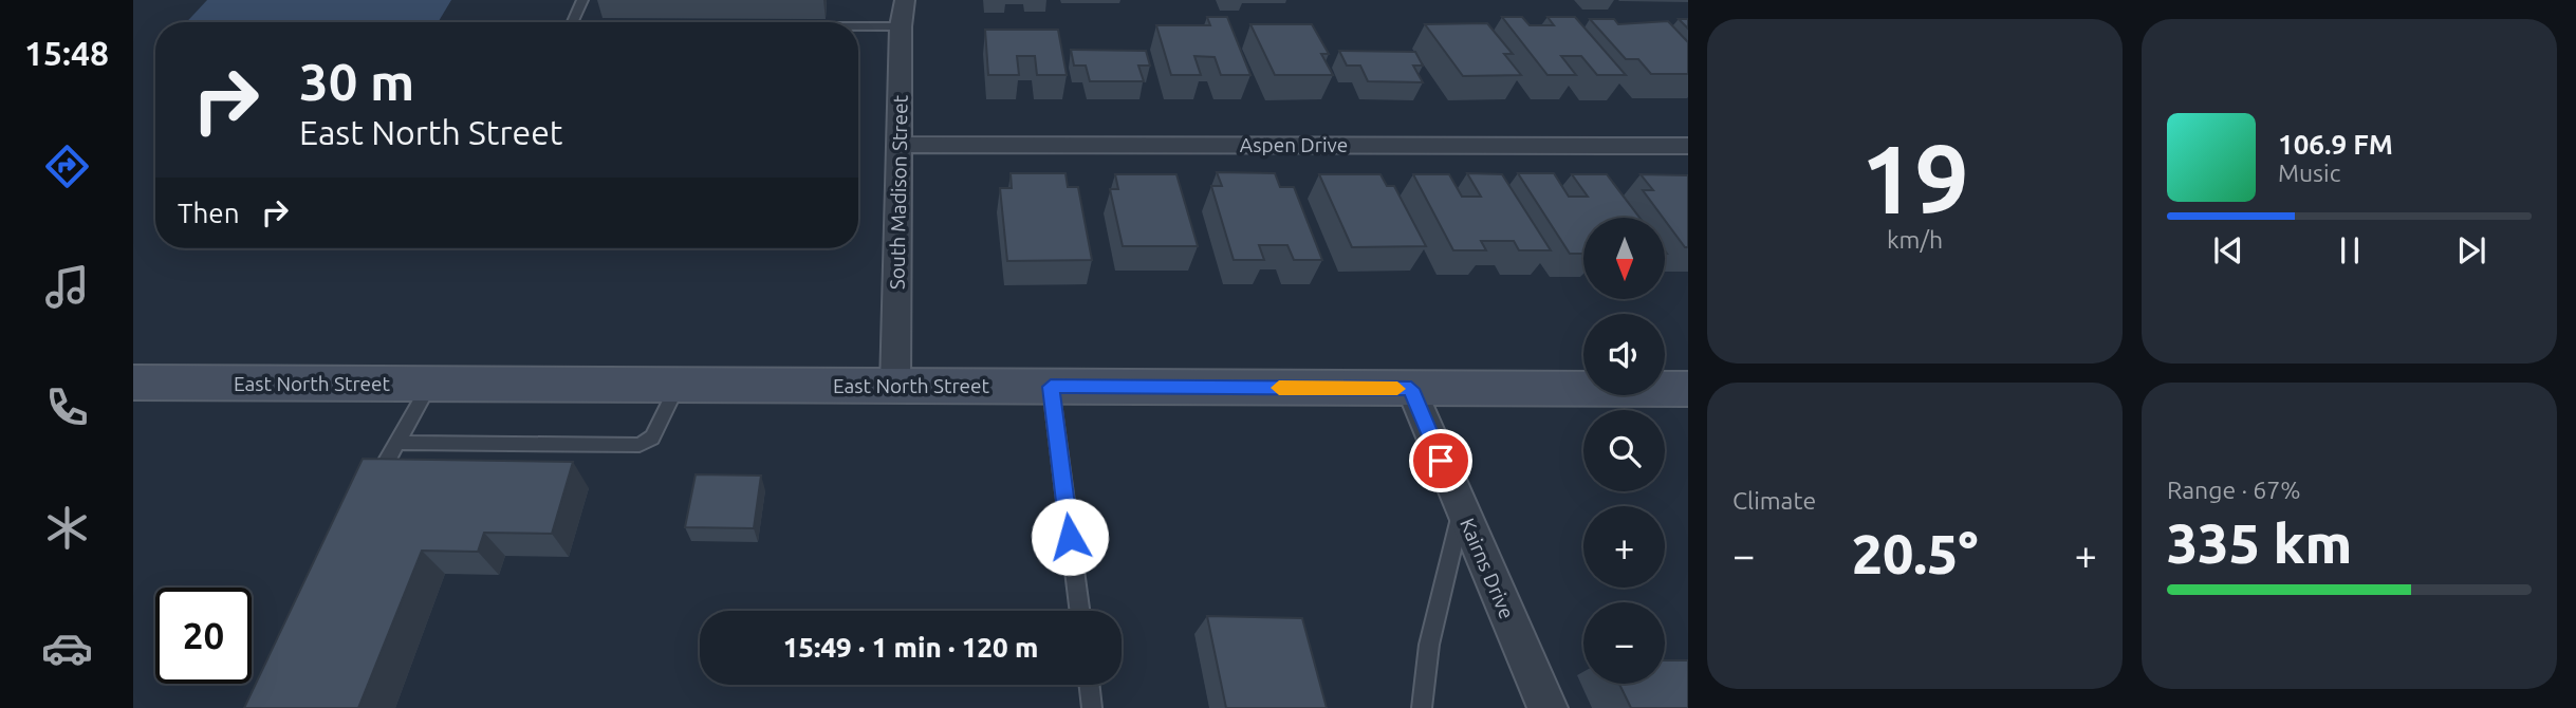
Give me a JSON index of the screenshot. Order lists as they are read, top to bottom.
{
  "streets": {
    "street": [
      "Aspen Drive",
      "South Madison Street",
      "East North Street",
      "Kairns Drive"
    ]
  },
  "crossings": [
    ["Aspen Drive", "South Madison Street"],
    ["South Madison Street", "East North Street"],
    ["East North Street", "Kairns Drive"]
  ],
  "north": "bottom",
  "page": {
    "tabs": "15:48",
    "tile": [
      ["19", "km/h"],
      "Climate",
      ["Range · 67%", "335 km"]
    ],
    "turn": ["30 m", "East North Street"],
    "song": ["106.9 FM", "Music"],
    "then": "Then",
    "map_buttons": ["+", "−"],
    "heat": ["−", "20.5°", "+"],
    "limit": "20",
    "trip": "15:49 · 1 min · 120 m"
  }
}
